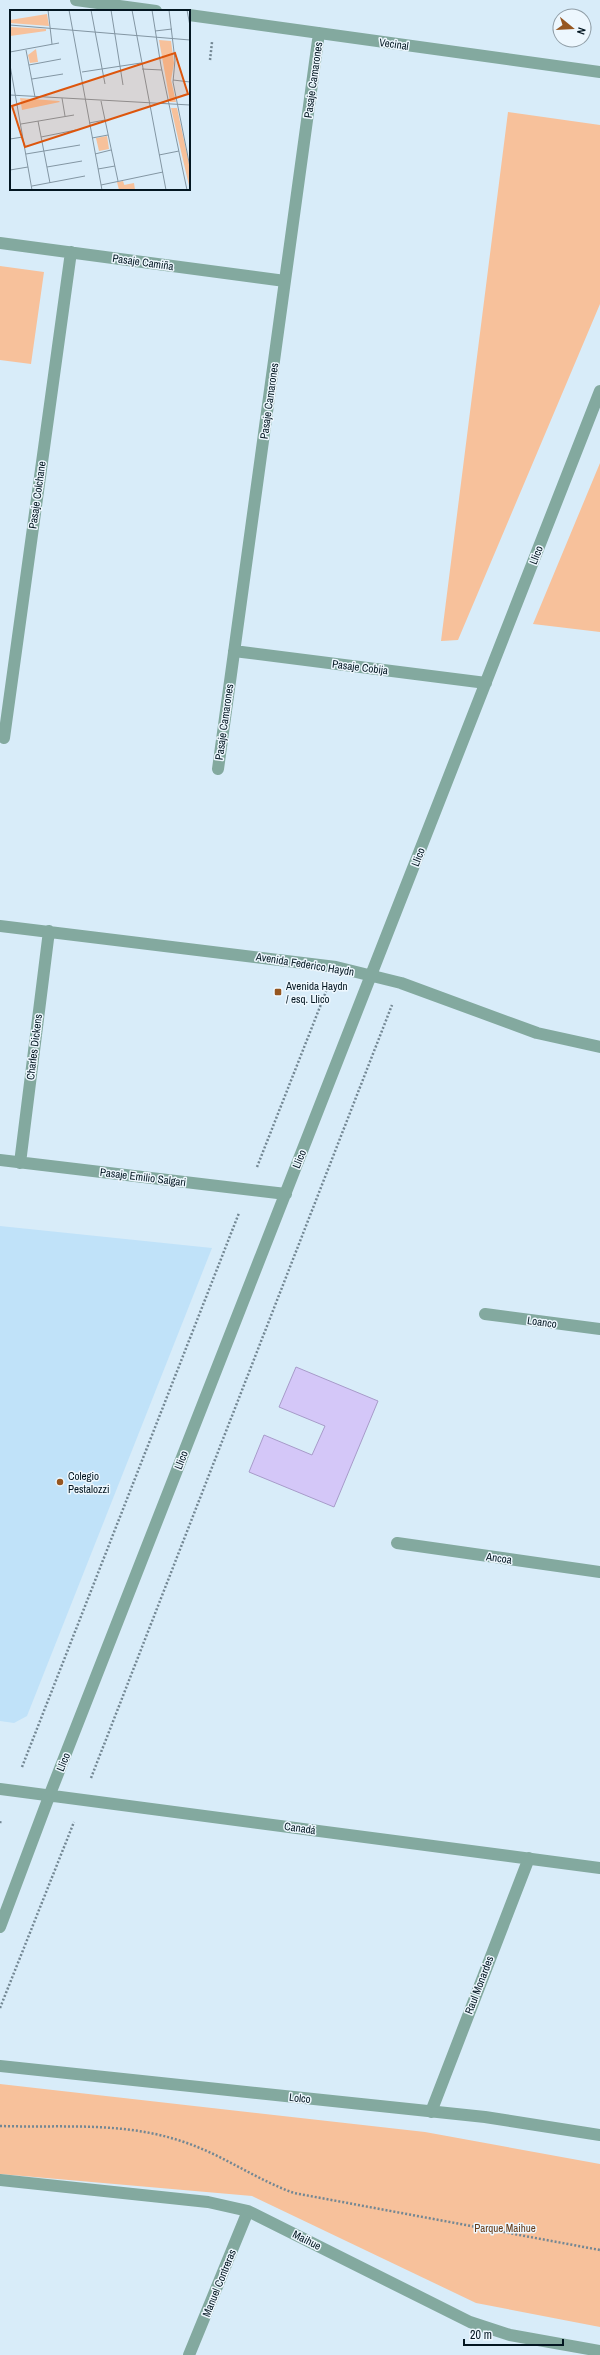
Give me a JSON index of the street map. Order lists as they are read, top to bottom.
{
  "streets": {
    "street": [
      "Vecinal",
      "Pasaje Camarones",
      "Pasaje Camiña",
      "Pasaje Colchane",
      "Llico",
      "Pasaje Cobija",
      "Avenida Federico Haydn",
      "Charles Dickens",
      "Pasaje Emilio Salgari",
      "Loanco",
      "Ancoa",
      "Canadá",
      "Raul Monardes",
      "Lolco",
      "Maihue",
      "Manuel Contreras"
    ]
  },
  "crossings": [
    ["Vecinal", "Pasaje Camarones"],
    ["Pasaje Camarones", "Pasaje Camiña"],
    ["Pasaje Camarones", "Pasaje Cobija"],
    ["Pasaje Camiña", "Pasaje Colchane"],
    ["Llico", "Pasaje Cobija"],
    ["Llico", "Avenida Federico Haydn"],
    ["Llico", "Pasaje Emilio Salgari"],
    ["Llico", "Canadá"],
    ["Avenida Federico Haydn", "Charles Dickens"],
    ["Charles Dickens", "Pasaje Emilio Salgari"],
    ["Canadá", "Raul Monardes"],
    ["Raul Monardes", "Lolco"],
    ["Maihue", "Manuel Contreras"]
  ],
  "parks": ["Parque Maihue"],
  "places": {
    "transit": ["Avenida Haydn / esq. Llico"],
    "other": ["Colegio Pestalozzi"]
  },
  "scale_bar": "20 m",
  "north": "right"
}
